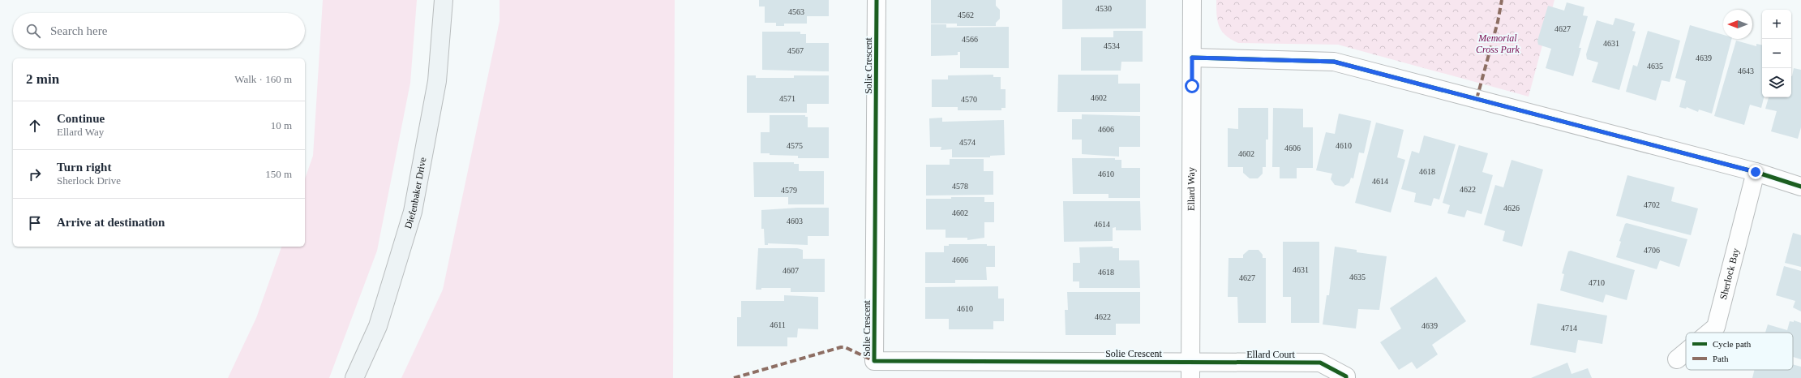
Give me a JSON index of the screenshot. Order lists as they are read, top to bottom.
{
  "streets": {
    "main road": ["Diefenbaker Drive"],
    "street": [
      "Solie Crescent",
      "Ellard Way",
      "Sherlock Bay",
      "Ellard Court"
    ]
  },
  "crossings": [
    ["Solie Crescent", "Ellard Way"],
    ["Solie Crescent", "Ellard Court"],
    ["Ellard Way", "Ellard Court"]
  ],
  "parks": ["Memorial Cross Park"],
  "house_numbers": [
    "4530",
    "4563",
    "4562",
    "4627",
    "4566",
    "4631",
    "4534",
    "4567",
    "4639",
    "4635",
    "4643",
    "4602",
    "4571",
    "4570",
    "4606",
    "4574",
    "4575",
    "4610",
    "4606",
    "4602",
    "4618",
    "4610",
    "4614",
    "4578",
    "4622",
    "4579",
    "4702",
    "4626",
    "4602",
    "4603",
    "4614",
    "4706",
    "4606",
    "4631",
    "4607",
    "4618",
    "4635",
    "4627",
    "4710",
    "4610",
    "4622",
    "4611",
    "4639",
    "4714"
  ],
  "legend": ["Cycle path", "Path"],
  "north": "left",
  "page": {
    "map_buttons": ["+", "−"],
    "search": "Search here",
    "heading": ["2 min", "Walk · 160 m"],
    "list": [
      ["Continue", "Ellard Way", "10 m"],
      ["Turn right", "Sherlock Drive", "150 m"],
      "Arrive at destination"
    ]
  }
}
